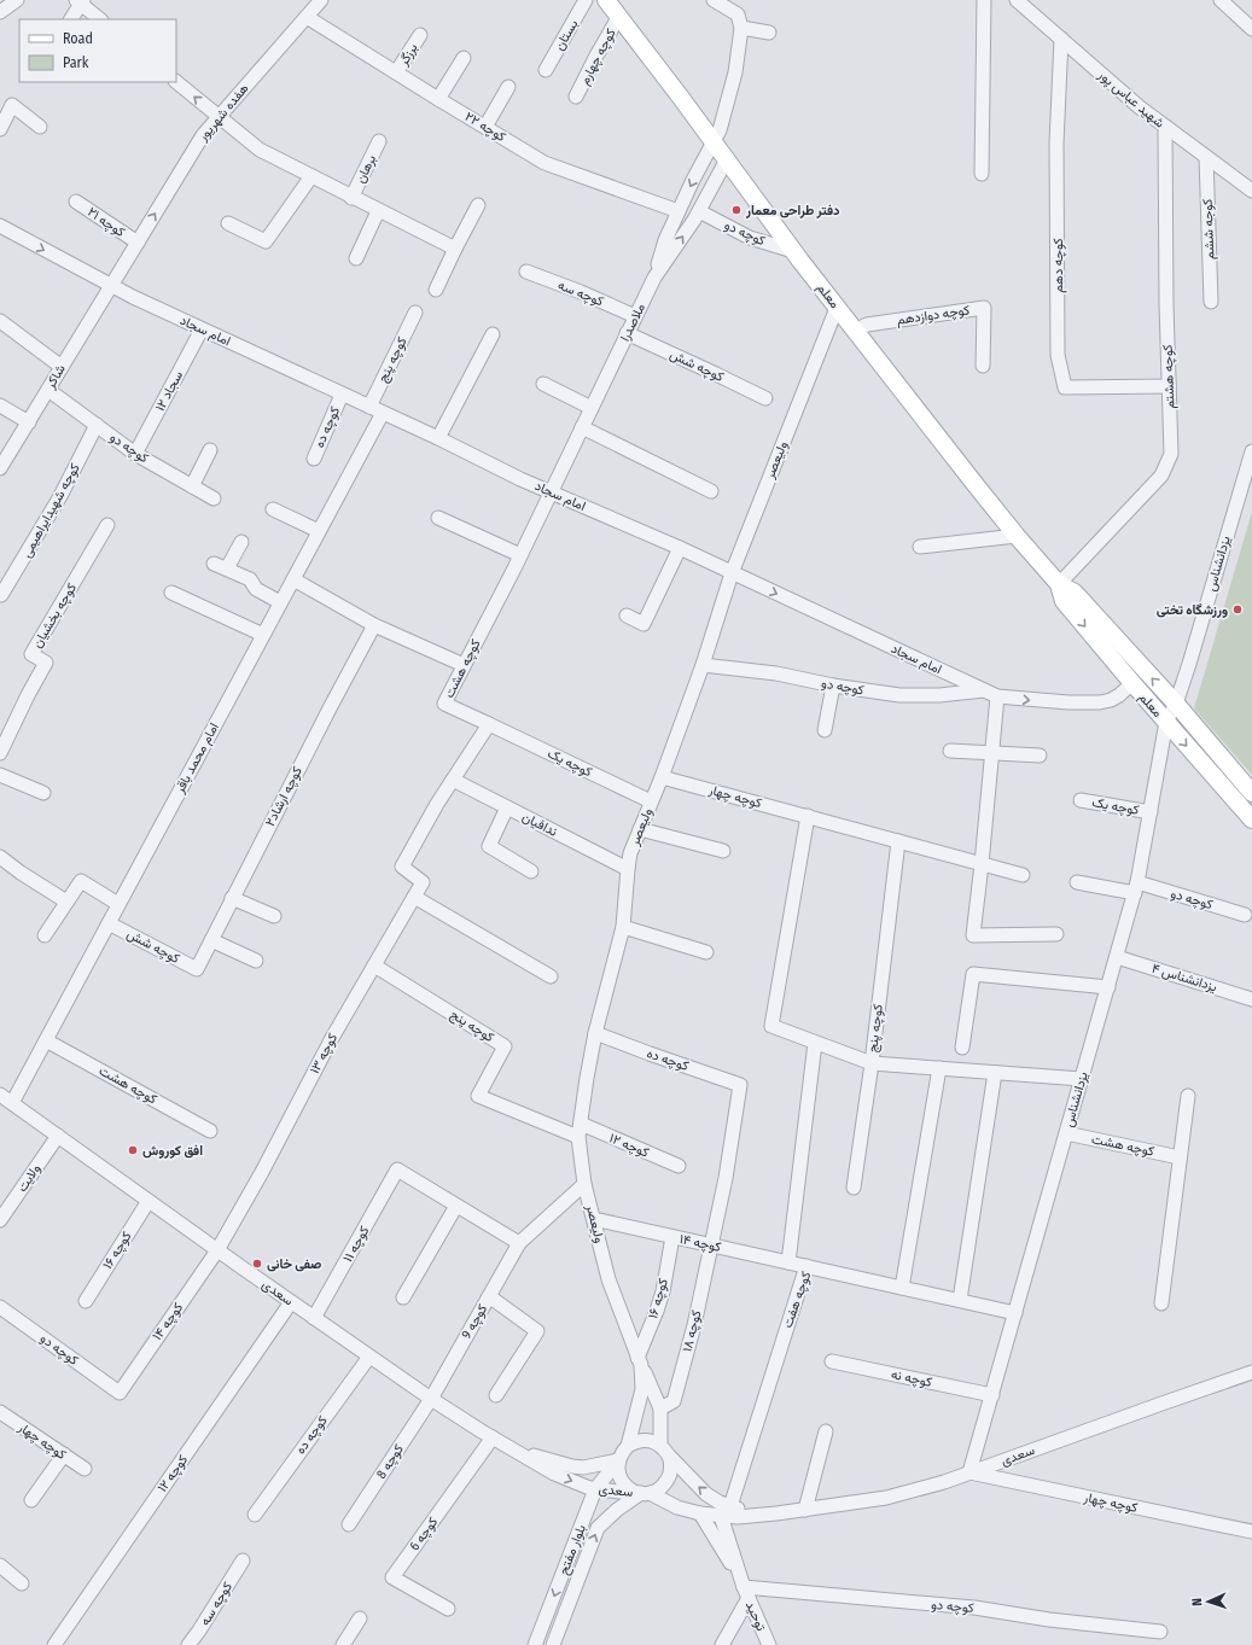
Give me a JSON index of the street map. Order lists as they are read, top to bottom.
{
  "streets": {
    "main road": ["معلم"],
    "street": [
      "بستان",
      "برزگر",
      "کوچه چهارم",
      "شهید عباس پور",
      "هفده شهریور",
      "کوچه ۲۲",
      "برهان",
      "کوچه ۲۱",
      "کوجه ششم",
      "کوچه دو",
      "کوچه دهم",
      "کوچه سه",
      "کوچه دوازدهم",
      "ملاصدرا",
      "امام سجاد",
      "کوچه پنج",
      "کوچه شش",
      "شاکر",
      "کوچه هشتم",
      "سجاد ۱۲",
      "کوچه ده",
      "ولیعصر",
      "کوچه شهیدایراهیمی",
      "یزدانشناس",
      "کوچه بخشیان",
      "کوچه هشت",
      "امام محمد باقر",
      "کوچه یک",
      "کوچه ارشاد۲",
      "کوچه چهار",
      "ندافیان",
      "یزدانشناس ۴",
      "کوچه ۱۳",
      "کوچه ۱۲",
      "ولایت",
      "کوچه ۱۴",
      "کوچه ۱۱",
      "کوچه ۱۶",
      "سعدی",
      "کوچه هفت",
      "کوچه 9",
      "کوچه ۱۸",
      "کوچه نه",
      "کوچه 8",
      "کوچه 6",
      "بلوار مفتح",
      "توحید"
    ]
  },
  "crossings": [
    ["برزگر", "کوچه ۲۲"],
    ["کوچه چهارم", "معلم"],
    ["شهید عباس پور", "کوجه ششم"],
    ["شهید عباس پور", "کوچه دهم"],
    ["شهید عباس پور", "کوچه هشتم"],
    ["هفده شهریور", "کوچه ۲۲"],
    ["هفده شهریور", "کوچه ۲۱"],
    ["هفده شهریور", "امام سجاد"],
    ["هفده شهریور", "شاکر"],
    ["کوچه دو", "معلم"],
    ["کوچه دو", "ملاصدرا"],
    ["کوچه دو", "امام سجاد"],
    ["کوچه دو", "شاکر"],
    ["کوچه دو", "سجاد ۱۲"],
    ["کوچه دو", "ولیعصر"],
    ["کوچه دو", "کوچه شهیدایراهیمی"],
    ["کوچه دو", "یزدانشناس"],
    ["کوچه دو", "کوچه ۱۴"],
    ["کوچه دو", "توحید"],
    ["کوچه دهم", "کوچه هشتم"],
    ["کوچه سه", "ملاصدرا"],
    ["معلم", "کوچه دوازدهم"],
    ["معلم", "ملاصدرا"],
    ["معلم", "امام سجاد"],
    ["معلم", "کوچه هشتم"],
    ["معلم", "ولیعصر"],
    ["معلم", "یزدانشناس"],
    ["ملاصدرا", "امام سجاد"],
    ["ملاصدرا", "کوچه شش"],
    ["ملاصدرا", "کوچه هشت"],
    ["امام سجاد", "کوچه پنج"],
    ["امام سجاد", "شاکر"],
    ["امام سجاد", "سجاد ۱۲"],
    ["امام سجاد", "کوچه ده"],
    ["امام سجاد", "ولیعصر"],
    ["امام سجاد", "کوچه هشت"],
    ["امام سجاد", "امام محمد باقر"],
    ["کوچه پنج", "ولیعصر"],
    ["کوچه پنج", "یزدانشناس"],
    ["کوچه پنج", "کوچه چهار"],
    ["کوچه پنج", "کوچه ۱۳"],
    ["کوچه پنج", "کوچه ۱۲"],
    ["کوچه شش", "امام محمد باقر"],
    ["کوچه شش", "کوچه ارشاد۲"],
    ["کوچه ده", "ولیعصر"],
    ["کوچه ده", "سعدی"],
    ["کوچه ده", "کوچه ۱۸"],
    ["ولیعصر", "کوچه یک"],
    ["ولیعصر", "کوچه چهار"],
    ["ولیعصر", "ندافیان"],
    ["ولیعصر", "کوچه ۱۲"],
    ["ولیعصر", "کوچه ۱۴"],
    ["ولیعصر", "کوچه ۱۶"],
    ["ولیعصر", "سعدی"],
    ["ولیعصر", "کوچه ۱۸"],
    ["ولیعصر", "بلوار مفتح"],
    ["یزدانشناس", "کوچه هشت"],
    ["یزدانشناس", "کوچه یک"],
    ["یزدانشناس", "کوچه چهار"],
    ["یزدانشناس", "یزدانشناس ۴"],
    ["یزدانشناس", "سعدی"],
    ["یزدانشناس", "کوچه هفت"],
    ["یزدانشناس", "کوچه نه"],
    ["کوچه هشت", "امام محمد باقر"],
    ["کوچه هشت", "کوچه یک"],
    ["امام محمد باقر", "سعدی"],
    ["کوچه چهار", "سعدی"],
    ["ندافیان", "کوچه ۱۳"],
    ["کوچه ۱۳", "کوچه ۱۴"],
    ["کوچه ۱۳", "سعدی"],
    ["کوچه ۱۲", "سعدی"],
    ["ولایت", "سعدی"],
    ["کوچه ۱۴", "کوچه ۱۶"],
    ["کوچه ۱۴", "سعدی"],
    ["کوچه ۱۴", "کوچه هفت"],
    ["کوچه ۱۴", "کوچه ۱۸"],
    ["کوچه ۱۱", "سعدی"],
    ["کوچه ۱۶", "سعدی"],
    ["سعدی", "کوچه هفت"],
    ["سعدی", "کوچه 9"],
    ["سعدی", "کوچه 8"],
    ["سعدی", "کوچه 6"],
    ["سعدی", "بلوار مفتح"],
    ["کوچه 9", "کوچه 8"]
  ],
  "one_way": ["هفده شهریور", "امام سجاد"],
  "places": [
    "دفتر طراحی معمار",
    "ورزشگاه تختی",
    "افق کوروش",
    "صفی خانی"
  ],
  "legend": ["Road", "Park"],
  "north": "left"
}
